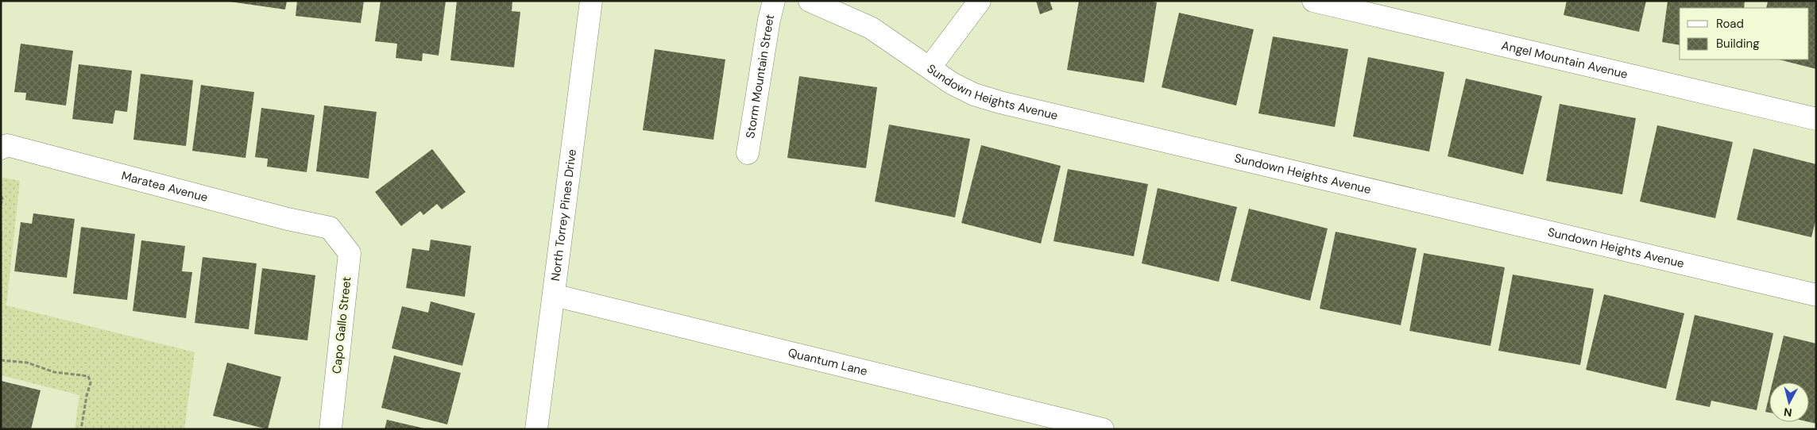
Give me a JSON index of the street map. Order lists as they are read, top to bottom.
{
  "streets": {
    "street": [
      "Angel Mountain Avenue",
      "Storm Mountain Street",
      "Sundown Heights Avenue",
      "Maratea Avenue",
      "North Torrey Pines Drive",
      "Capo Gallo Street",
      "Quantum Lane"
    ]
  },
  "crossings": [
    ["Maratea Avenue", "Capo Gallo Street"],
    ["North Torrey Pines Drive", "Quantum Lane"]
  ],
  "legend": ["Road", "Building"],
  "north": "bottom"
}
